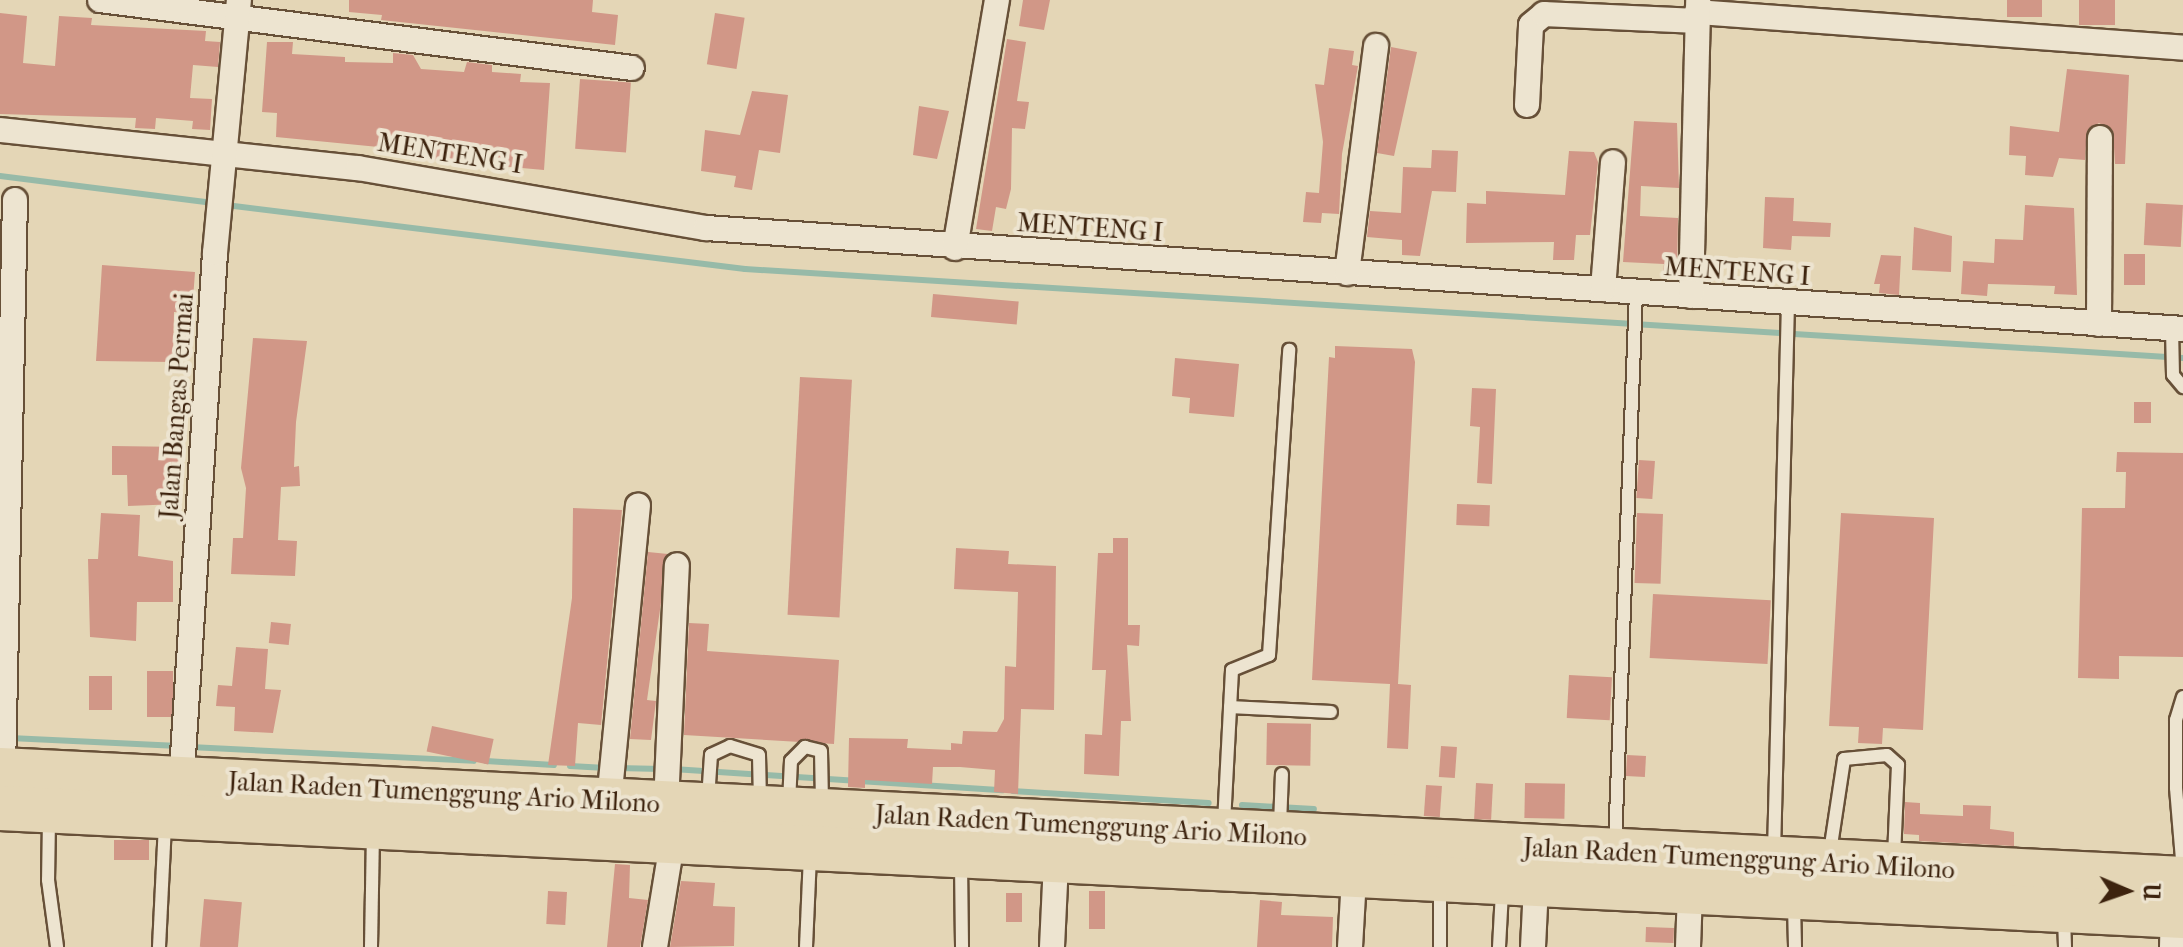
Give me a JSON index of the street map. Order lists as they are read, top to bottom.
{
  "streets": {
    "highway": ["Jalan Raden Tumenggung Ario Milono"],
    "street": ["MENTENG I", "Jalan Bangas Permai"]
  },
  "crossings": [
    ["MENTENG I", "Jalan Bangas Permai"],
    ["Jalan Bangas Permai", "Jalan Raden Tumenggung Ario Milono"]
  ],
  "north": "right"
}
